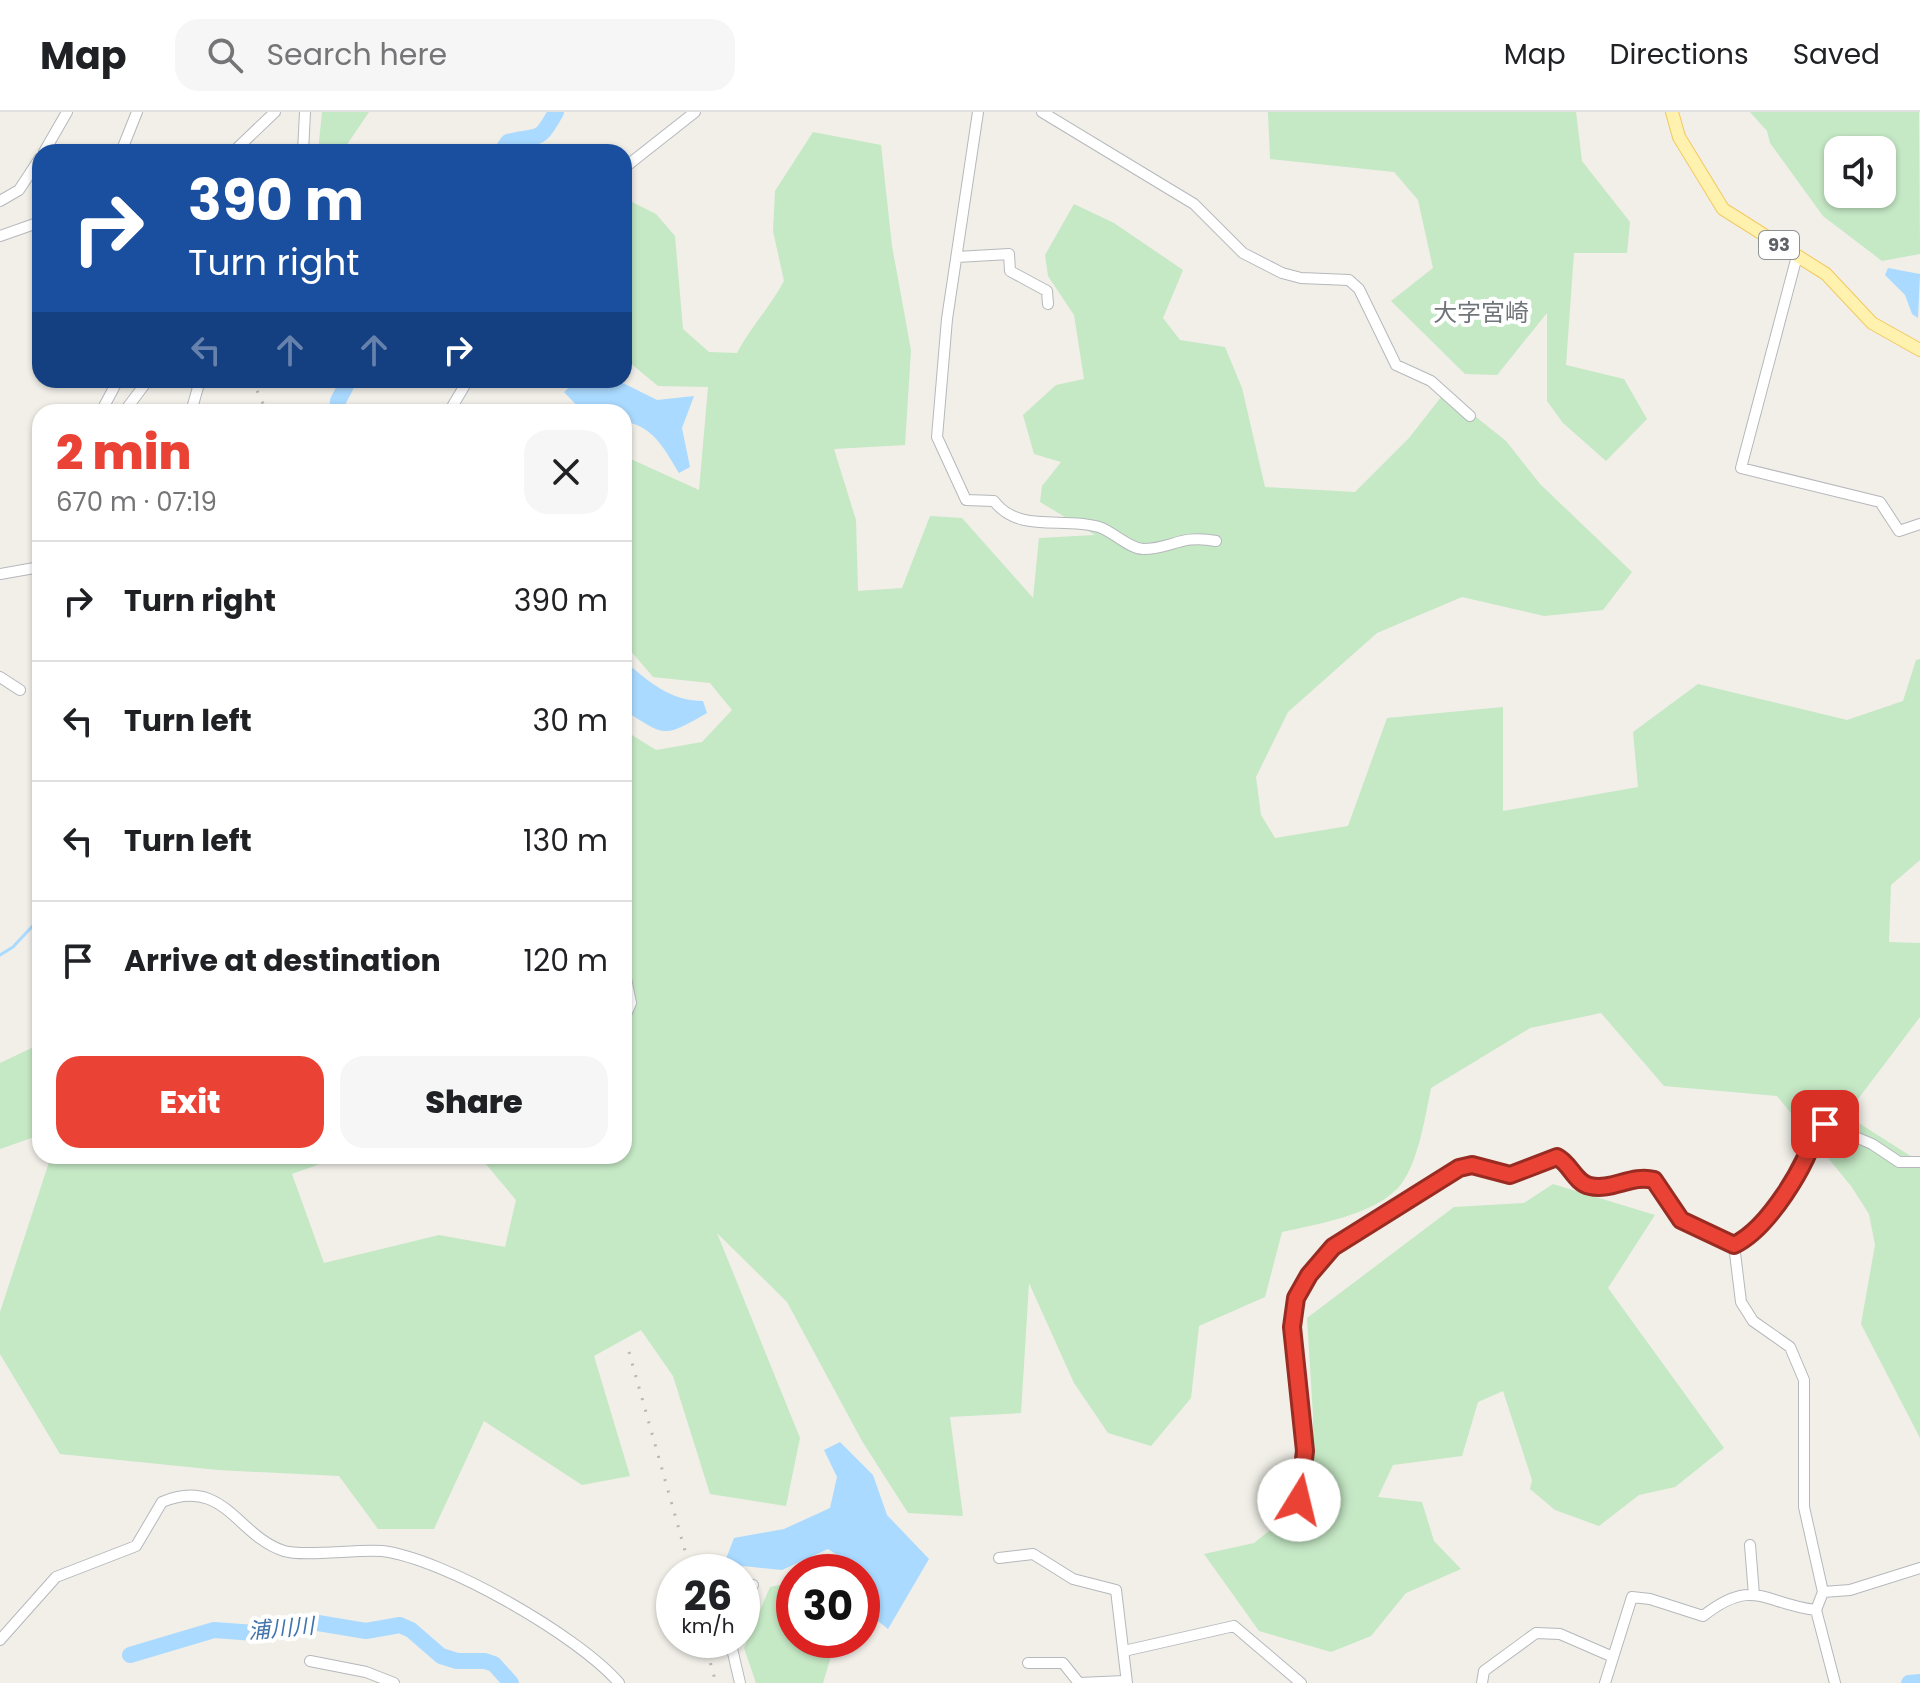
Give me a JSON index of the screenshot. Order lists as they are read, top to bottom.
{
  "streets": {
    "main road": ["93"]
  },
  "districts": ["大字宮崎"],
  "water": ["浦川川"],
  "page": {
    "header": "Map",
    "search": "Search here",
    "nav": ["Map", "Directions", "Saved"],
    "turn": ["390 m", "Turn right"],
    "heading": ["2 min", "670 m · 07:19"],
    "list": [
      {
        "name": "Turn right",
        "value": "390 m"
      },
      {
        "name": "Turn left",
        "value": "30 m"
      },
      {
        "name": "Turn left",
        "value": "130 m"
      },
      {
        "name": "Arrive at destination",
        "value": "120 m"
      }
    ],
    "buttons": ["Exit", "Share"],
    "speed": "26 km/h",
    "limit": "30"
  }
}
